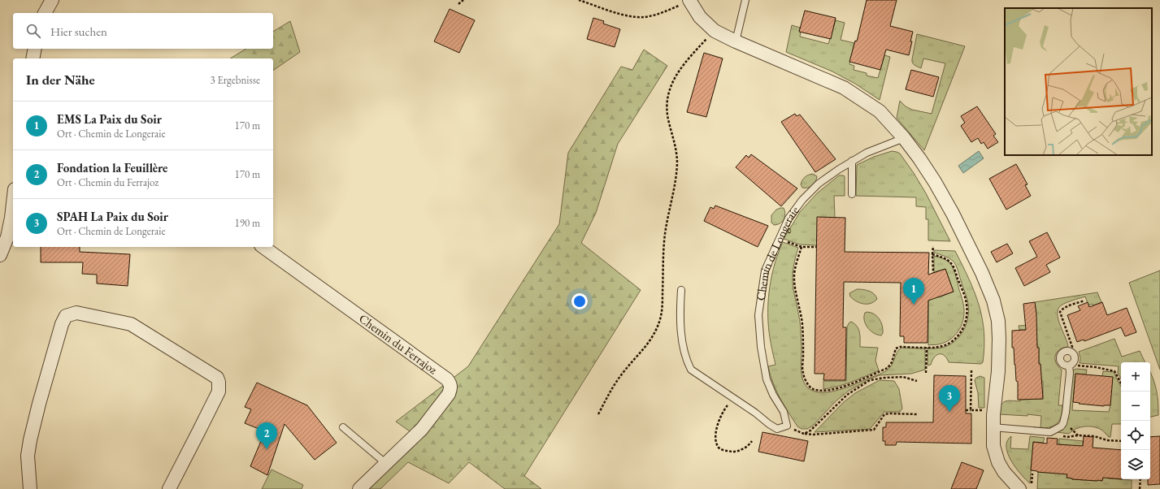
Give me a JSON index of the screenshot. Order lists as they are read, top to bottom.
{
  "streets": {
    "street": ["Chemin du Ferrajoz"],
    "lane": ["Chemin de Longeraie"]
  },
  "page": {
    "search": "Hier suchen",
    "heading": ["In der Nähe", "3 Ergebnisse"],
    "list": [
      {
        "mark": "1",
        "name": "EMS La Paix du Soir",
        "note": "Ort · Chemin de Longeraie",
        "value": "170 m"
      },
      {
        "mark": "2",
        "name": "Fondation la Feuillère",
        "note": "Ort · Chemin du Ferrajoz",
        "value": "170 m"
      },
      {
        "mark": "3",
        "name": "SPAH La Paix du Soir",
        "note": "Ort · Chemin de Longeraie",
        "value": "190 m"
      }
    ],
    "pins": ["1", "3", "2"],
    "map_buttons": ["+", "−"]
  }
}
